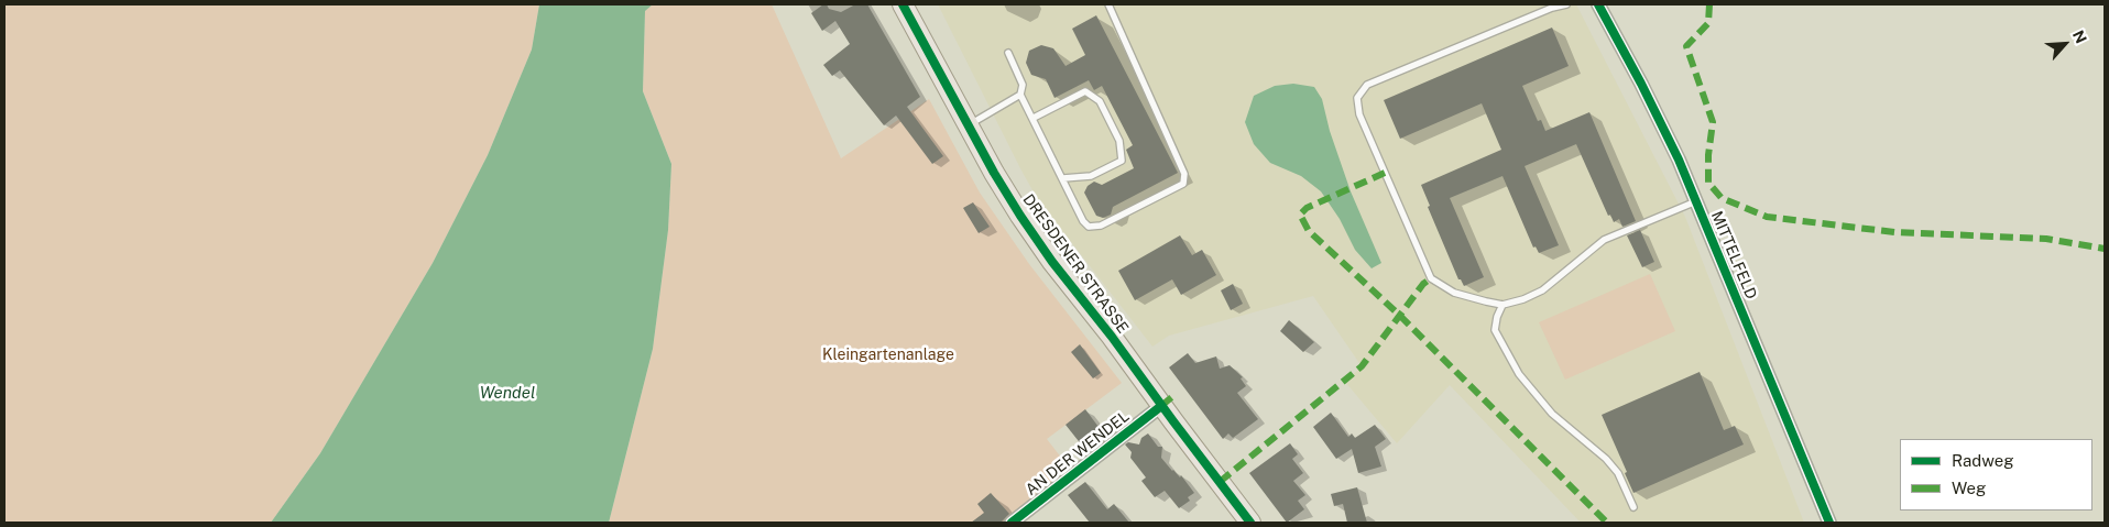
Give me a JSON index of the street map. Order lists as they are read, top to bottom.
{
  "streets": {
    "main road": ["DRESDENER STRASSE"],
    "street": ["MITTELFELD", "AN DER WENDEL"]
  },
  "crossings": [
    ["DRESDENER STRASSE", "AN DER WENDEL"]
  ],
  "water": ["Wendel"],
  "parks": ["Kleingartenanlage"],
  "legend": ["Radweg", "Weg"],
  "north": "top right"
}
